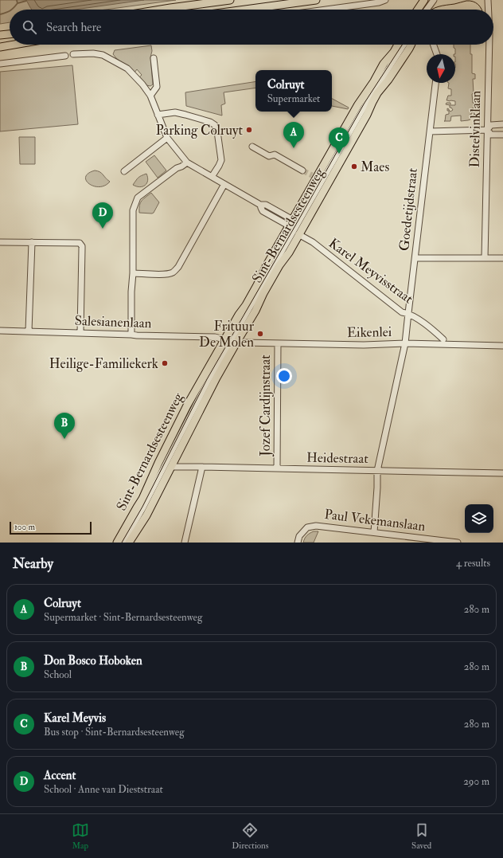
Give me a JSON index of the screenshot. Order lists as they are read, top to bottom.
{
  "streets": {
    "main road": ["Sint-Bernardsesteenweg"],
    "street": [
      "Distelvinklaan",
      "Goedetijdstraat",
      "Karel Meyvisstraat",
      "Salesianenlaan",
      "Eikenlei",
      "Jozef Cardijnstraat",
      "Heidestraat",
      "Paul Vekemanslaan"
    ]
  },
  "crossings": [
    ["Goedetijdstraat", "Karel Meyvisstraat"],
    ["Goedetijdstraat", "Eikenlei"],
    ["Goedetijdstraat", "Heidestraat"],
    ["Goedetijdstraat", "Paul Vekemanslaan"],
    ["Sint-Bernardsesteenweg", "Karel Meyvisstraat"],
    ["Sint-Bernardsesteenweg", "Salesianenlaan"],
    ["Sint-Bernardsesteenweg", "Eikenlei"],
    ["Sint-Bernardsesteenweg", "Heidestraat"],
    ["Salesianenlaan", "Eikenlei"],
    ["Eikenlei", "Jozef Cardijnstraat"],
    ["Jozef Cardijnstraat", "Heidestraat"]
  ],
  "places": [
    "Parking Colruyt",
    "Maes",
    "Frituur De Molen",
    "Heilige-Familiekerk"
  ],
  "scale_bar": "100 m",
  "north": "bottom",
  "page": {
    "search": "Search here",
    "popup": ["Colruyt", "Supermarket"],
    "pins": [
      "A",
      "C",
      "D",
      "B"
    ],
    "scale": "100 m",
    "heading": ["Nearby", "4 results"],
    "list": [
      {
        "mark": "A",
        "name": "Colruyt",
        "note": "Supermarket · Sint-Bernardsesteenweg",
        "value": "280 m"
      },
      {
        "mark": "B",
        "name": "Don Bosco Hoboken",
        "note": "School",
        "value": "280 m"
      },
      {
        "mark": "C",
        "name": "Karel Meyvis",
        "note": "Bus stop · Sint-Bernardsesteenweg",
        "value": "280 m"
      },
      {
        "mark": "D",
        "name": "Accent",
        "note": "School · Anne van Dieststraat",
        "value": "290 m"
      }
    ],
    "nav": ["Map", "Directions", "Saved"]
  }
}
